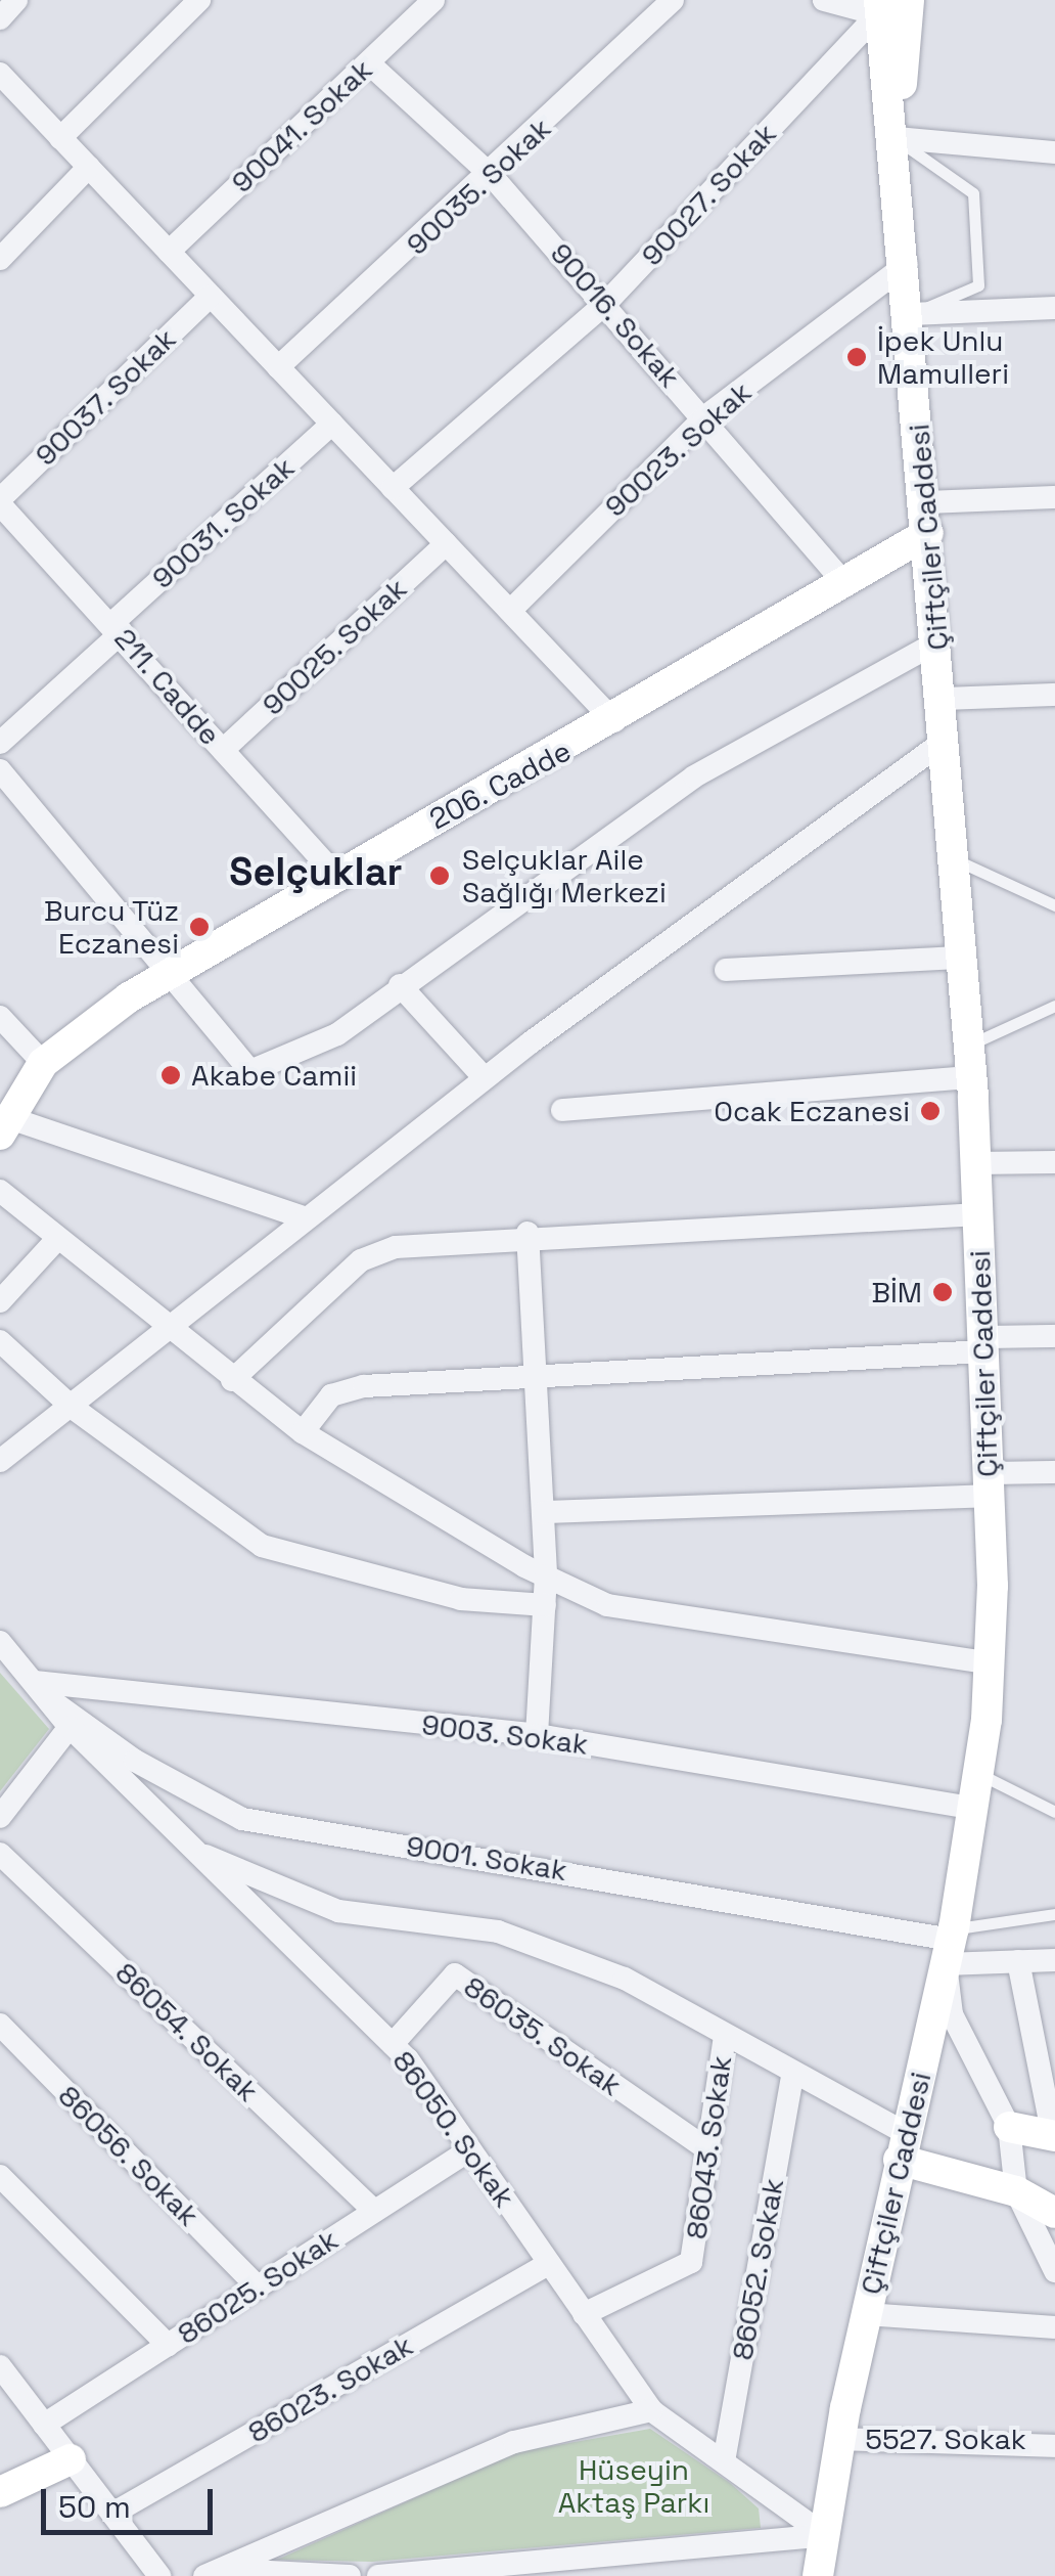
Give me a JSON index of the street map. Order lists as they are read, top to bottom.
{
  "streets": {
    "street": [
      "90041. Sokak",
      "90035. Sokak",
      "90027. Sokak",
      "90016. Sokak",
      "90037. Sokak",
      "90023. Sokak",
      "90031. Sokak",
      "Çiftçiler Caddesi",
      "90025. Sokak",
      "211. Cadde",
      "206. Cadde",
      "9003. Sokak",
      "9001. Sokak",
      "86054. Sokak",
      "86035. Sokak",
      "86050. Sokak",
      "86043. Sokak",
      "86056. Sokak",
      "86052. Sokak",
      "86025. Sokak",
      "86023. Sokak",
      "5527. Sokak"
    ]
  },
  "crossings": [
    ["90041. Sokak", "90016. Sokak"],
    ["90035. Sokak", "90016. Sokak"],
    ["90027. Sokak", "90016. Sokak"],
    ["90027. Sokak", "Çiftçiler Caddesi"],
    ["90016. Sokak", "90023. Sokak"],
    ["90016. Sokak", "206. Cadde"],
    ["90037. Sokak", "211. Cadde"],
    ["90023. Sokak", "Çiftçiler Caddesi"],
    ["90031. Sokak", "211. Cadde"],
    ["Çiftçiler Caddesi", "206. Cadde"],
    ["Çiftçiler Caddesi", "9003. Sokak"],
    ["Çiftçiler Caddesi", "9001. Sokak"],
    ["Çiftçiler Caddesi", "86050. Sokak"],
    ["Çiftçiler Caddesi", "5527. Sokak"],
    ["90025. Sokak", "211. Cadde"],
    ["211. Cadde", "206. Cadde"],
    ["9001. Sokak", "86050. Sokak"],
    ["86054. Sokak", "86025. Sokak"],
    ["86035. Sokak", "86050. Sokak"],
    ["86035. Sokak", "86043. Sokak"],
    ["86050. Sokak", "86043. Sokak"],
    ["86050. Sokak", "86052. Sokak"],
    ["86050. Sokak", "86025. Sokak"],
    ["86050. Sokak", "86023. Sokak"],
    ["86056. Sokak", "86025. Sokak"]
  ],
  "districts": ["Selçuklar"],
  "parks": ["Hüseyin Aktaş Parkı"],
  "places": [
    "İpek Unlu Mamulleri",
    "Selçuklar Aile Sağlığı Merkezi",
    "Burcu Tüz Eczanesi",
    "Akabe Camii",
    "Ocak Eczanesi",
    "BİM"
  ],
  "scale_bar": "50 m"
}
